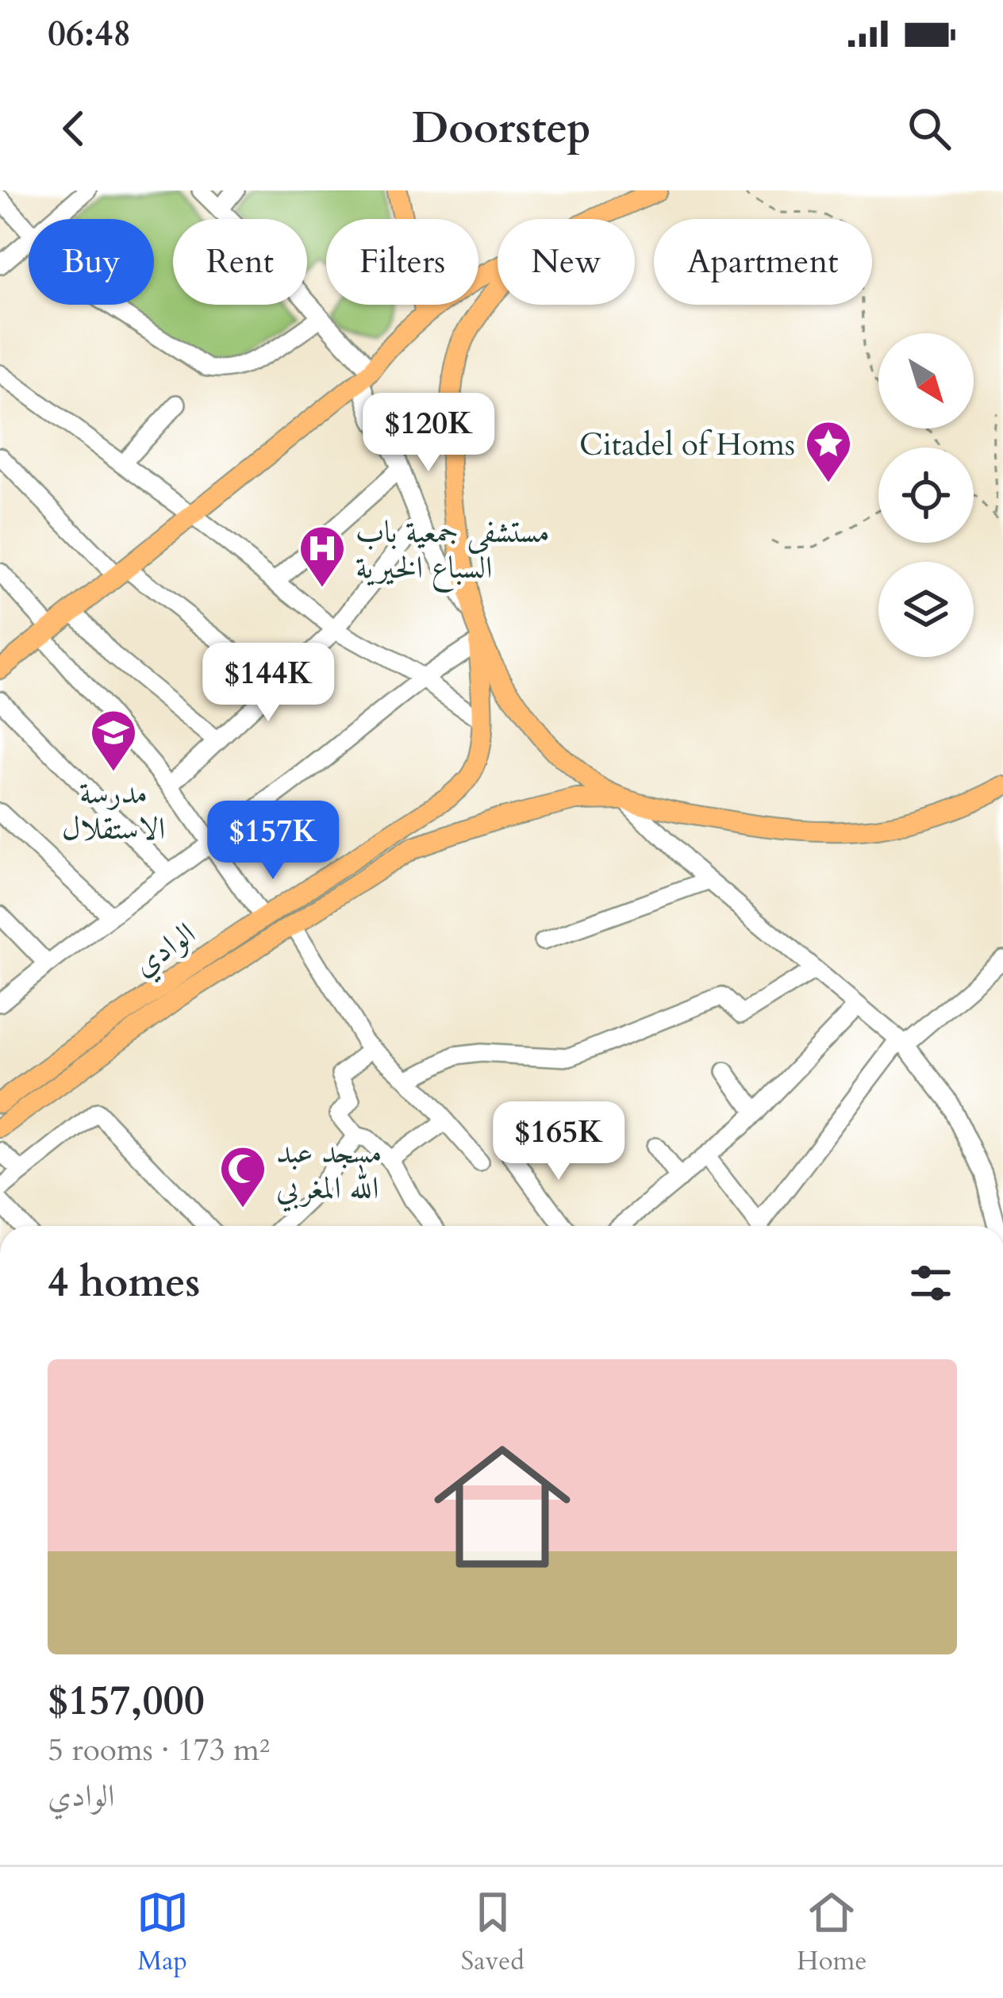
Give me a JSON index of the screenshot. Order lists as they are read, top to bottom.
{
  "streets": {
    "main road": ["الوادي"]
  },
  "places": {
    "place": ["Citadel of Homs"],
    "hospital": ["مستشفى جمعية باب السباع الخيرية"],
    "school or university": ["مدرسة الاستقلال"],
    "mosque": ["مسجد عبد الله المغربي"]
  },
  "north": "bottom right",
  "page": {
    "status": "06:48",
    "header": "Doorstep",
    "chip": [
      "Buy",
      "Rent",
      "Filters",
      "New",
      "Apartment"
    ],
    "price": [
      "$120K",
      "$144K",
      "$157K",
      "$165K"
    ],
    "heading": "4 homes",
    "list": [
      {
        "name": "$157,000",
        "note": "5 rooms · 173 m² · الوادي"
      }
    ],
    "tabs": ["Map", "Saved", "Home"]
  }
}
